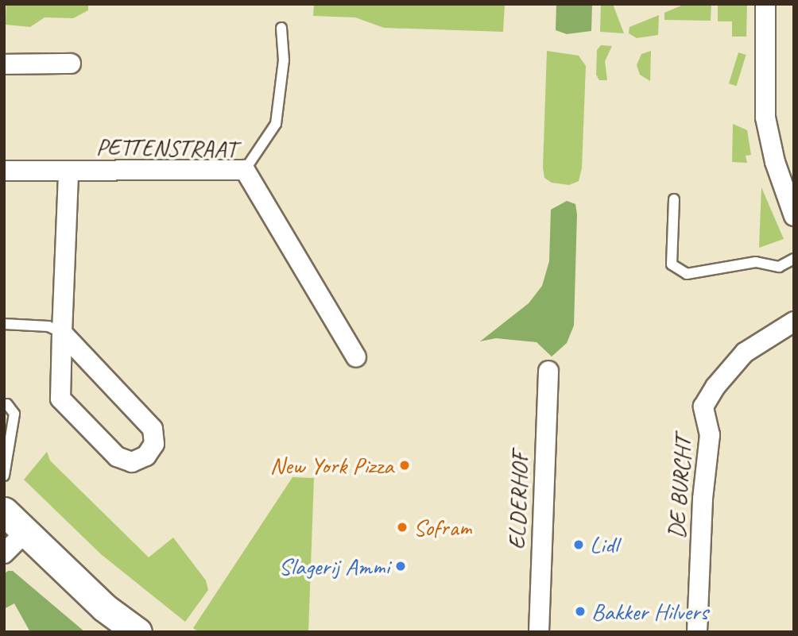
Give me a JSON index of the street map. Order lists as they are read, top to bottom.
{
  "streets": {
    "street": ["PETTENSTRAAT", "DE BURCHT", "ELDERHOF"]
  },
  "places": [
    "New York Pizza",
    "Sofram",
    "Lidl",
    "Slagerij Ammi",
    "Bakker Hilvers"
  ]
}
